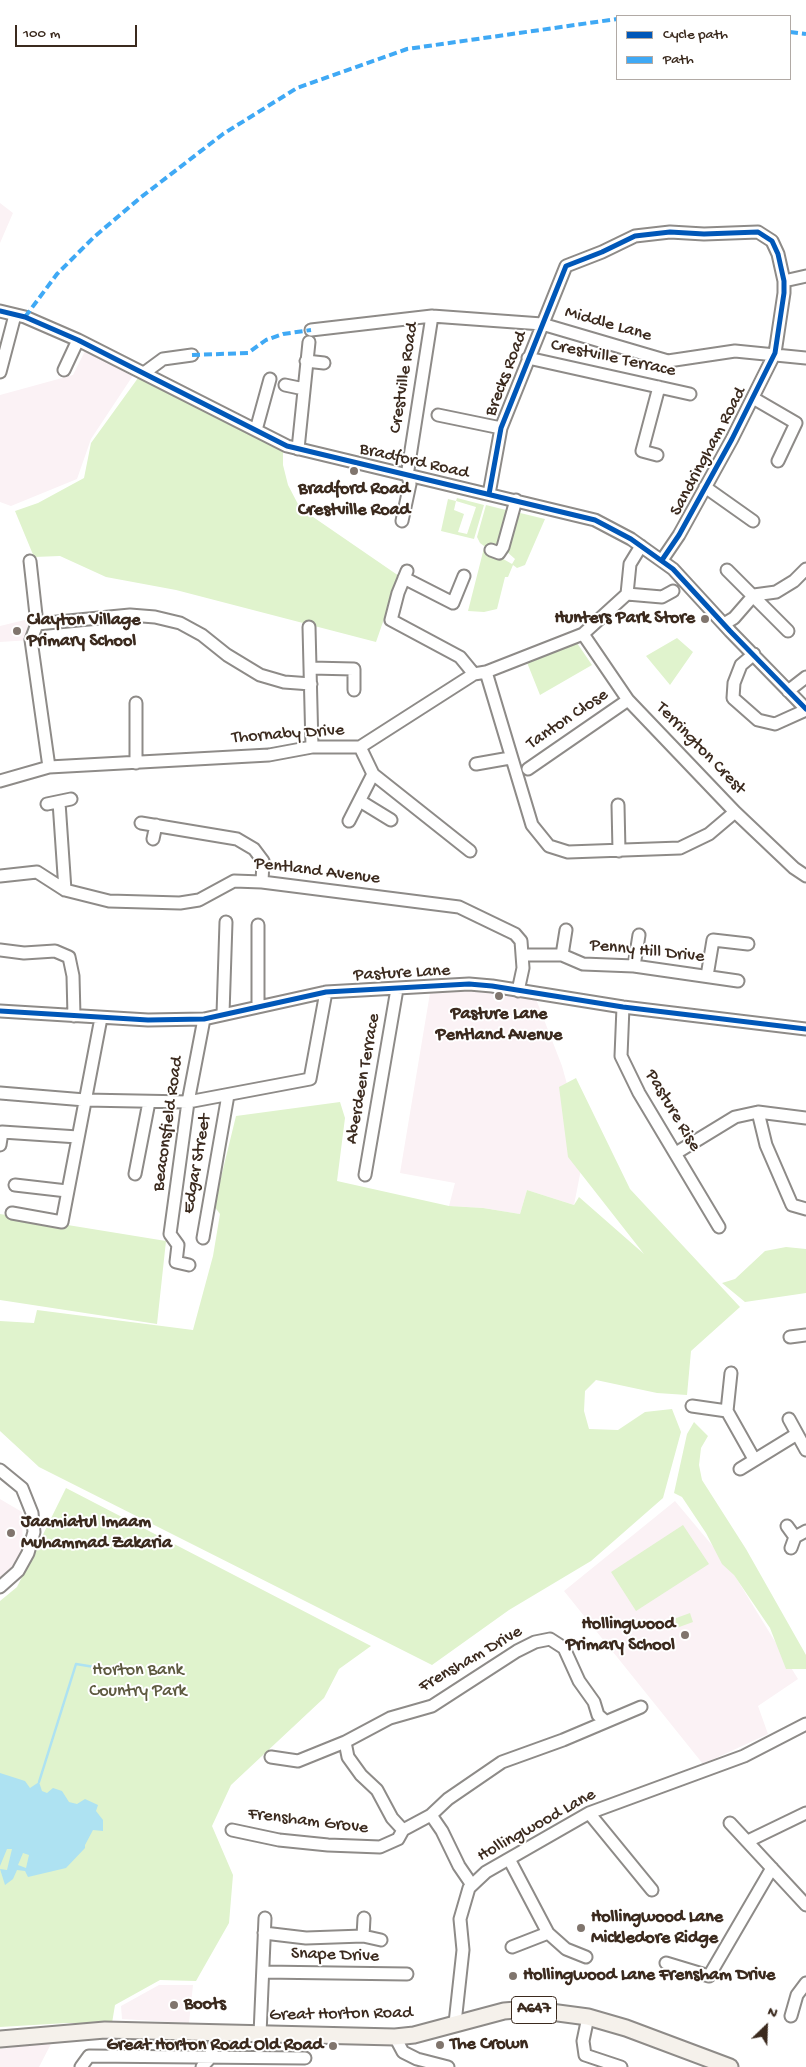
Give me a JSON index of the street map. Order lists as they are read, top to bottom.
{
  "streets": {
    "main road": ["A647", "Great Horton Road"],
    "street": [
      "Middle Lane",
      "Crestville Terrace",
      "Brecks Road",
      "Crestville Road",
      "Sandringham Road",
      "Bradford Road",
      "Tanton Close",
      "Thornaby Drive",
      "Terrington Crest",
      "Pentland Avenue",
      "Penny Hill Drive",
      "Pasture Lane",
      "Aberdeen Terrace",
      "Pasture Rise",
      "Beaconsfield Road",
      "Edgar Street",
      "Frensham Drive",
      "Frensham Grove",
      "Hollingwood Lane",
      "Snape Drive"
    ]
  },
  "crossings": [
    ["Middle Lane", "Brecks Road"],
    ["Middle Lane", "Crestville Road"],
    ["Middle Lane", "Sandringham Road"],
    ["Crestville Terrace", "Brecks Road"],
    ["Brecks Road", "Sandringham Road"],
    ["Brecks Road", "Bradford Road"],
    ["Crestville Road", "Bradford Road"],
    ["Sandringham Road", "Bradford Road"],
    ["Tanton Close", "Terrington Crest"],
    ["Thornaby Drive", "Terrington Crest"],
    ["Pentland Avenue", "Penny Hill Drive"],
    ["Pasture Lane", "Aberdeen Terrace"],
    ["Pasture Lane", "Pasture Rise"],
    ["Pasture Lane", "Beaconsfield Road"],
    ["Frensham Drive", "Frensham Grove"],
    ["Hollingwood Lane", "Great Horton Road"]
  ],
  "parks": ["Horton Bank Country Park"],
  "places": [
    "Bradford Road Crestville Road",
    "Hunters Park Store",
    "Clayton Village Primary School",
    "Pasture Lane Pentland Avenue",
    "Jaamiatul Imaam Muhammad Zakaria",
    "Hollingwood Primary School",
    "Hollingwood Lane Mickledore Ridge",
    "Hollingwood Lane Frensham Drive",
    "Boots",
    "The Crown",
    "Great Horton Road Old Road"
  ],
  "legend": ["Cycle path", "Path"],
  "scale_bar": "100 m",
  "north": "top right"
}
